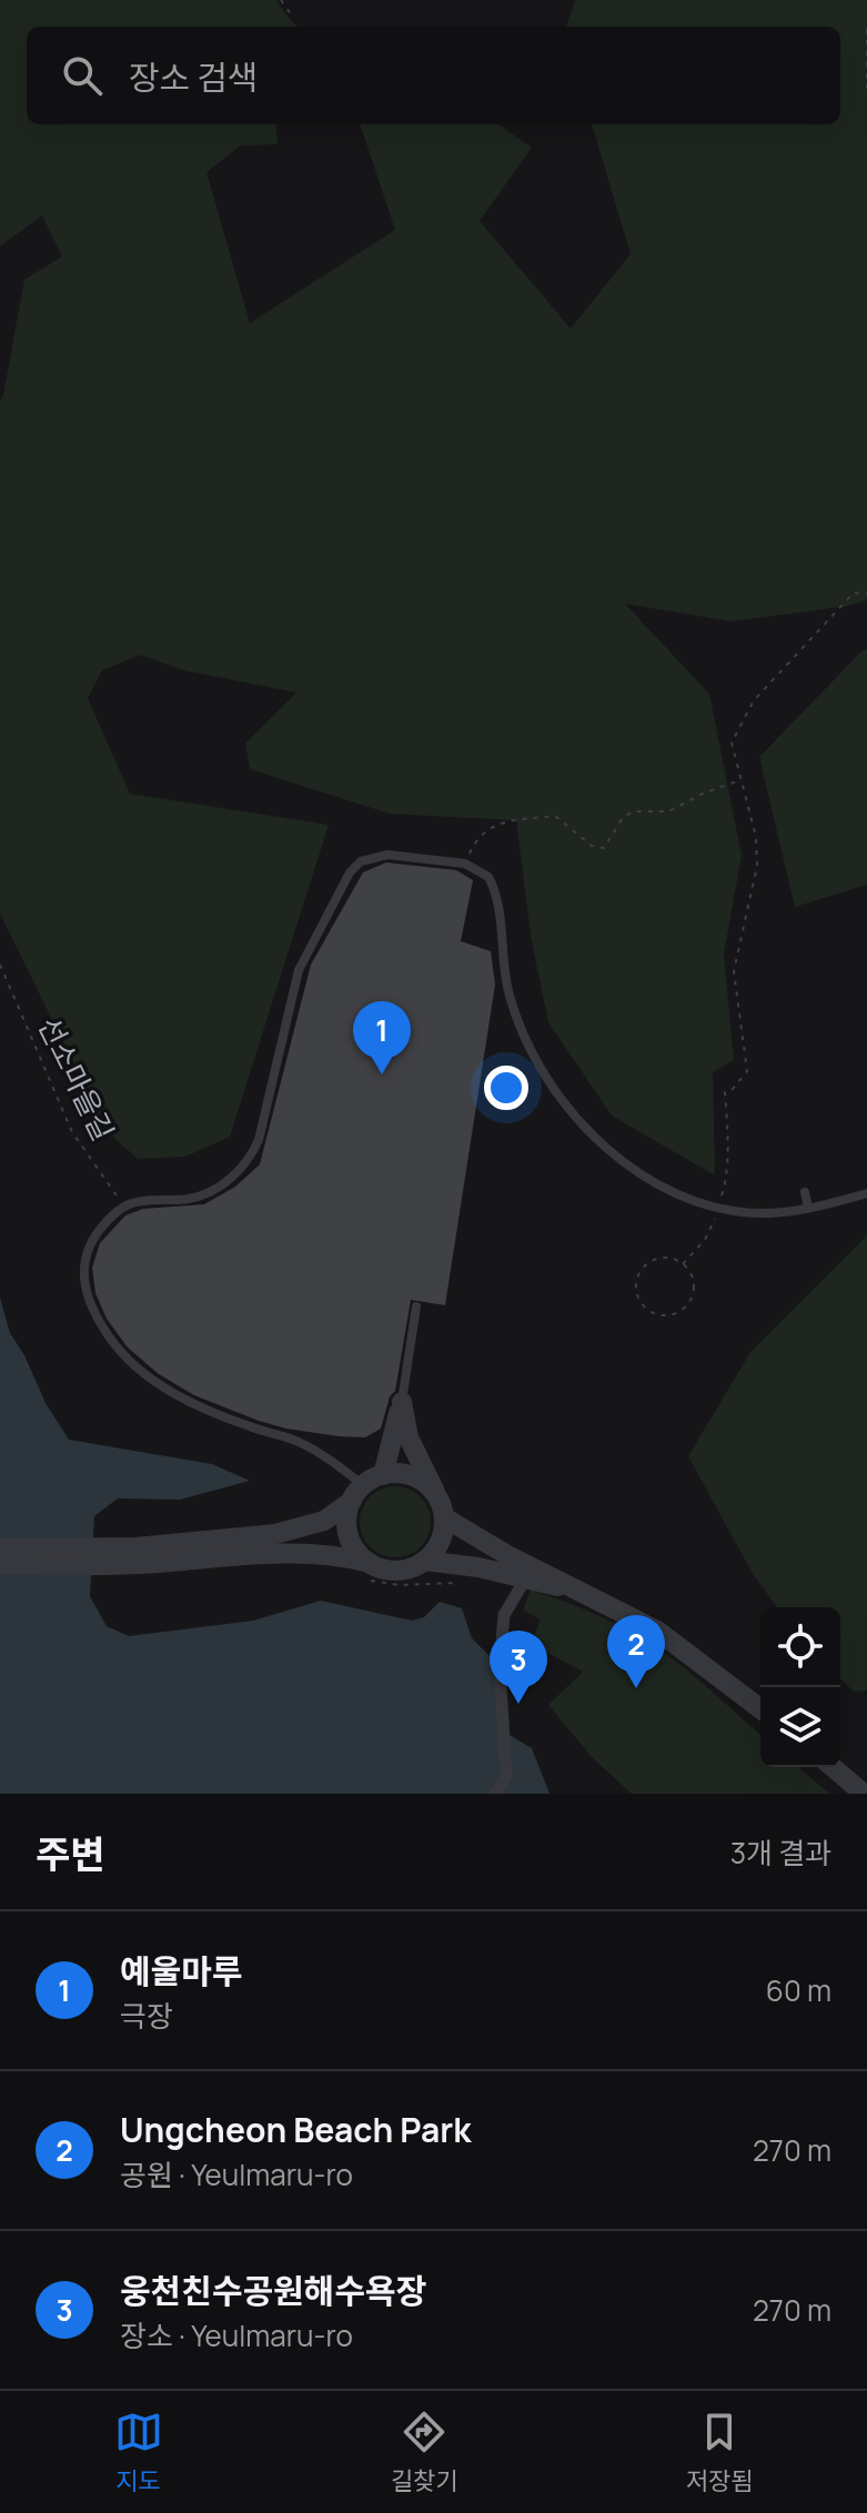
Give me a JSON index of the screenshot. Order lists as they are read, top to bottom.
{
  "streets": {
    "path": ["선소마을길"]
  },
  "page": {
    "search": "장소 검색",
    "pins": ["1", "2", "3"],
    "heading": ["주변", "3개 결과"],
    "list": [
      {
        "mark": "1",
        "name": "예울마루",
        "note": "극장",
        "value": "60 m"
      },
      {
        "mark": "2",
        "name": "Ungcheon Beach Park",
        "note": "공원 · Yeulmaru-ro",
        "value": "270 m"
      },
      {
        "mark": "3",
        "name": "웅천친수공원해수욕장",
        "note": "장소 · Yeulmaru-ro",
        "value": "270 m"
      }
    ],
    "nav": ["지도", "길찾기", "저장됨"]
  }
}
